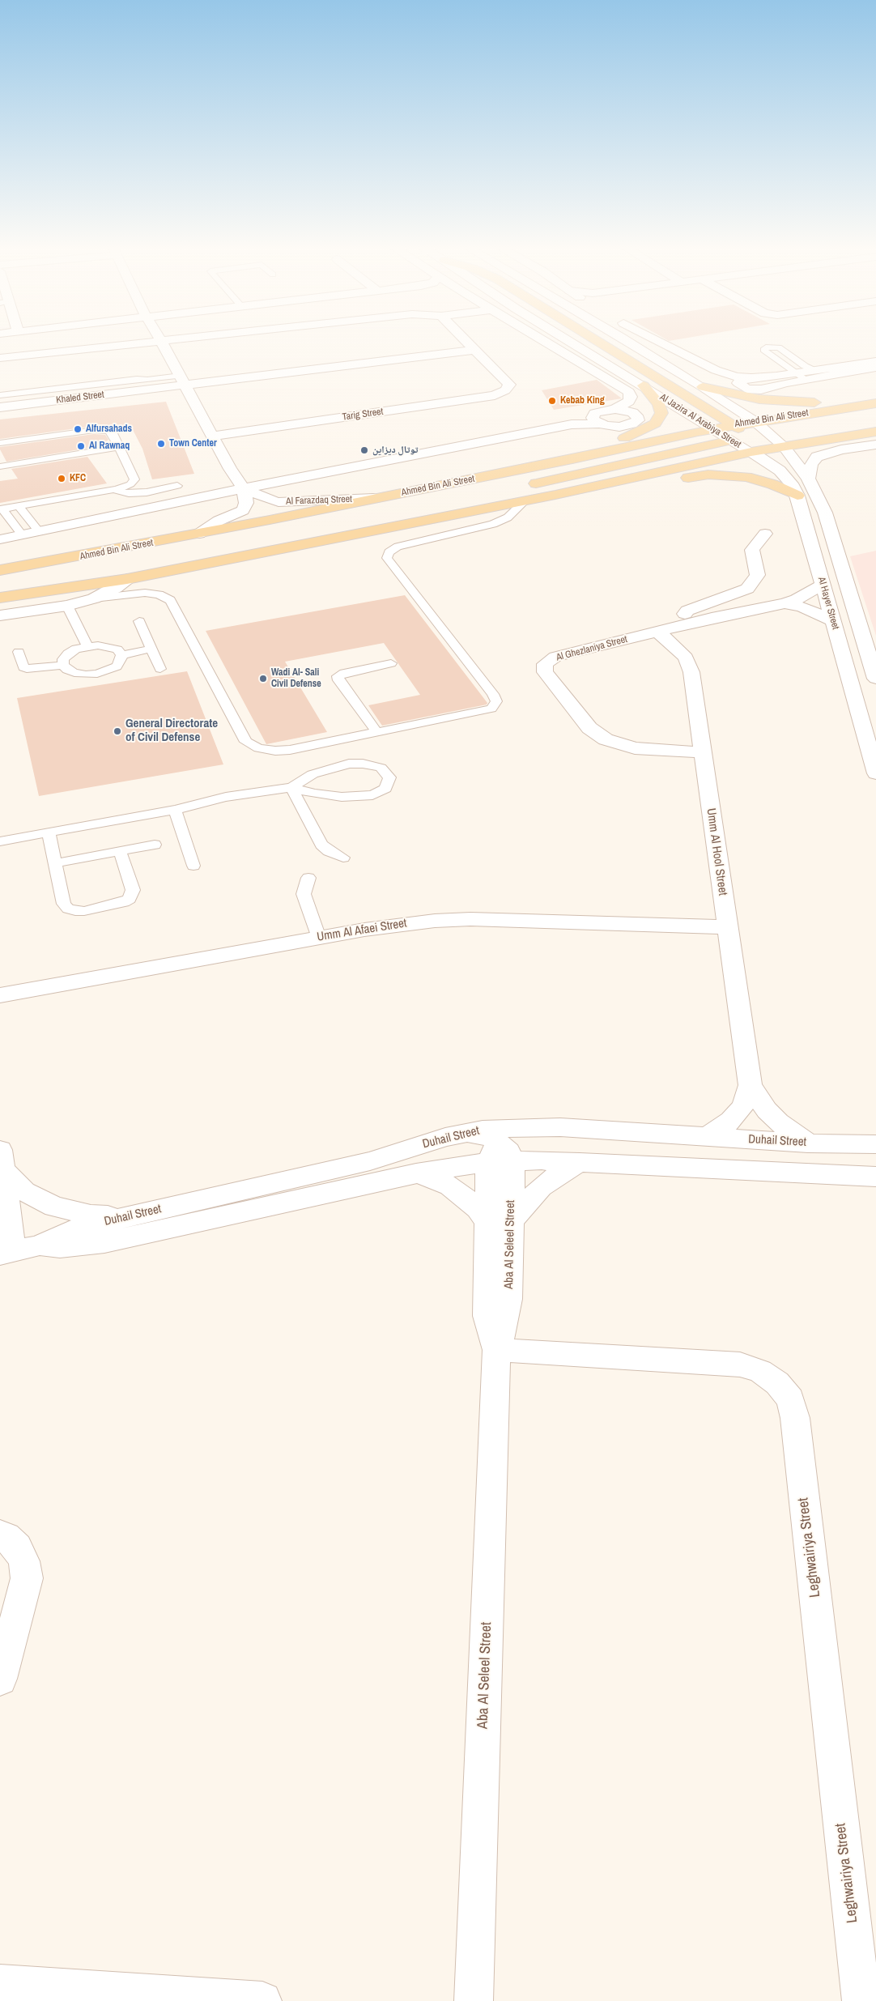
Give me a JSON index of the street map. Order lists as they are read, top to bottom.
{
  "streets": {
    "main road": ["Ahmed Bin Ali Street"],
    "street": [
      "Khaled Street",
      "Tarig Street",
      "Al Jazira Al Arabiya Street",
      "Al Farazdaq Street",
      "Al Hayer Street",
      "Al Ghezlaniya Street",
      "Umm Al Hool Street",
      "Umm Al Afaei Street",
      "Duhail Street",
      "Aba Al Seleel Street",
      "Leghwairiya Street"
    ]
  },
  "crossings": [
    ["Khaled Street", "Tarig Street"],
    ["Khaled Street", "Al Farazdaq Street"],
    ["Tarig Street", "Al Farazdaq Street"],
    ["Ahmed Bin Ali Street", "Al Jazira Al Arabiya Street"],
    ["Ahmed Bin Ali Street", "Al Farazdaq Street"],
    ["Al Jazira Al Arabiya Street", "Al Hayer Street"],
    ["Al Hayer Street", "Al Ghezlaniya Street"],
    ["Al Ghezlaniya Street", "Umm Al Hool Street"],
    ["Umm Al Hool Street", "Umm Al Afaei Street"],
    ["Umm Al Hool Street", "Duhail Street"],
    ["Duhail Street", "Aba Al Seleel Street"],
    ["Aba Al Seleel Street", "Leghwairiya Street"]
  ],
  "places": [
    "Kebab King",
    "Alfursahads",
    "Town Center",
    "Al Rawnaq",
    "توتال ديزاين",
    "KFC",
    "Wadi Al- Sali Civil Defense",
    "General Directorate of Civil Defense"
  ]
}
